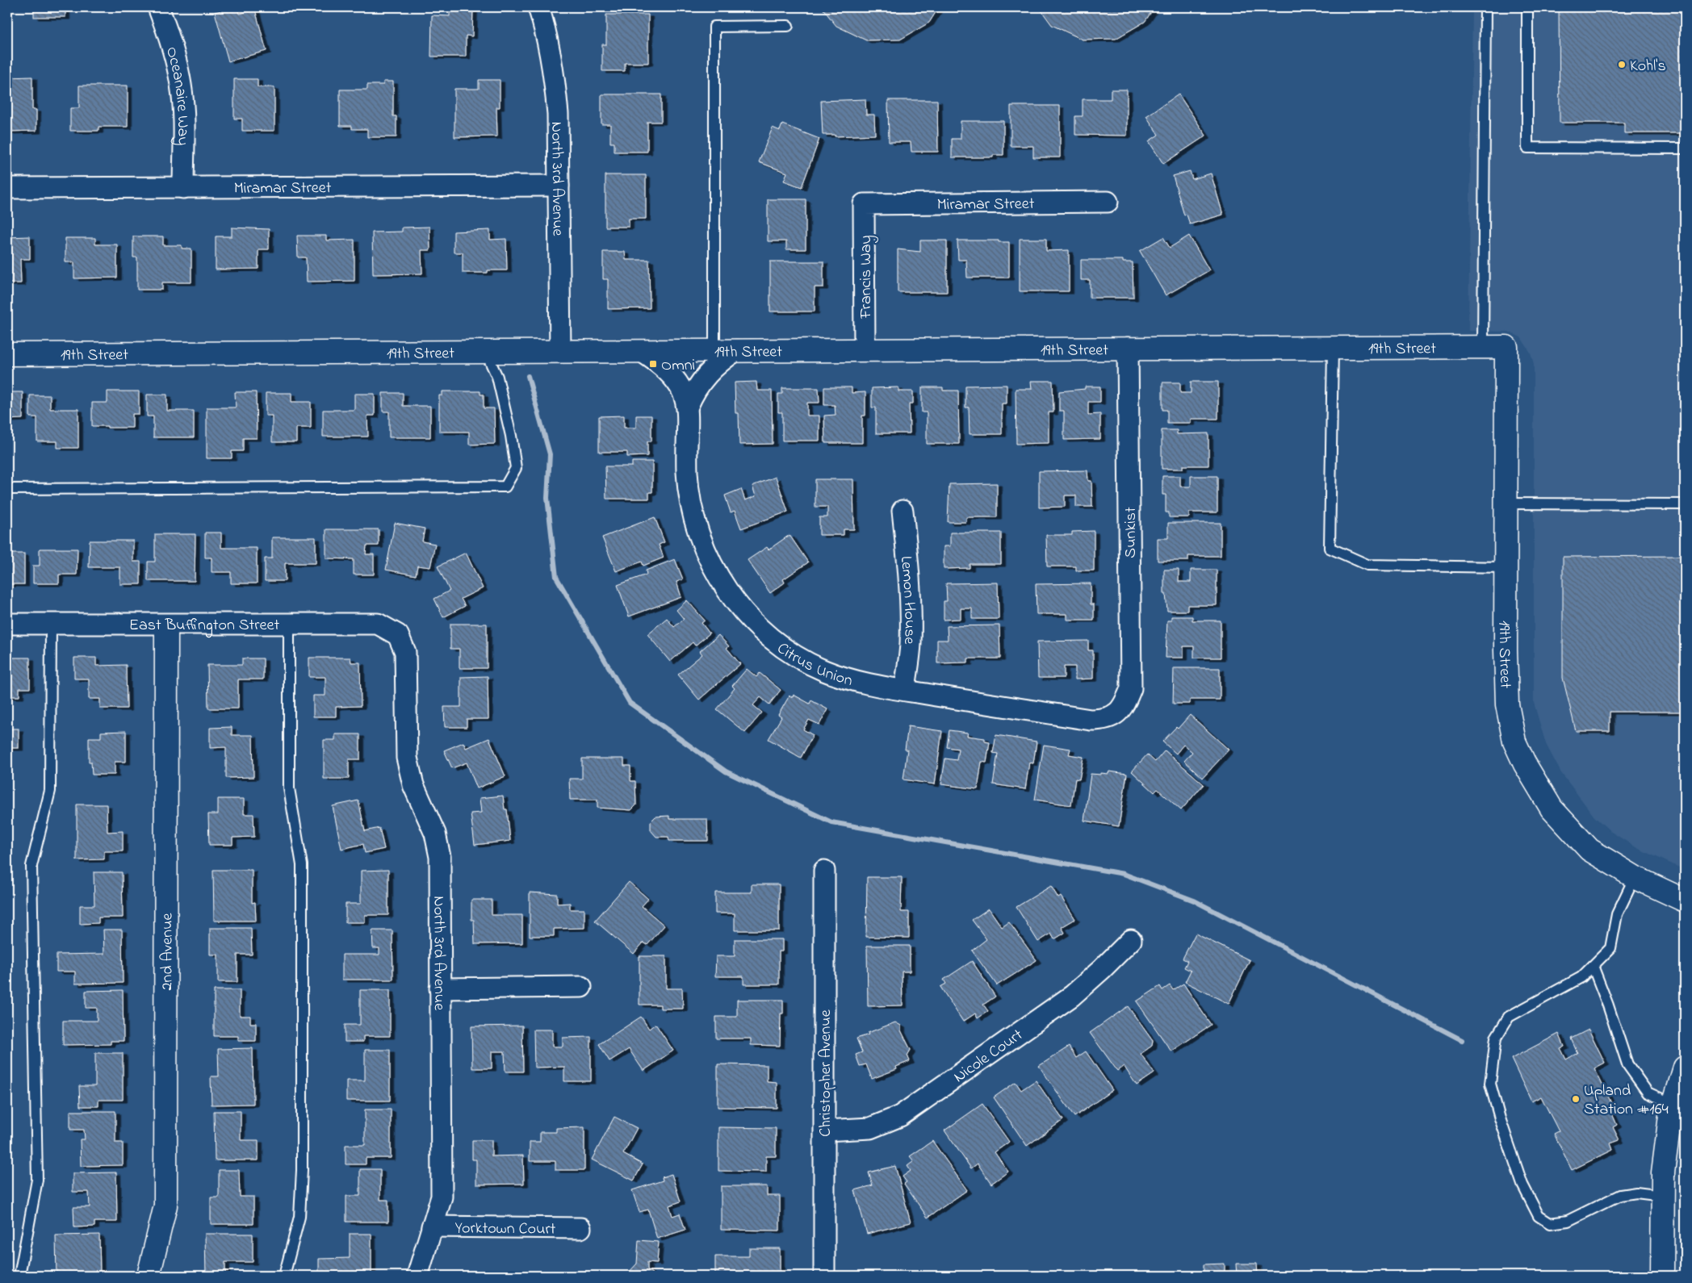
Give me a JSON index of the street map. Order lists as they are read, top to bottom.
{
  "streets": {
    "main road": ["19th Street", "2nd Avenue"],
    "street": [
      "Oceanaire Way",
      "North 3rd Avenue",
      "Miramar Street",
      "Francis Way",
      "Sunkist",
      "Lemon House",
      "East Buffington Street",
      "Citrus Union",
      "Nicole Court",
      "Christopher Avenue",
      "Yorktown Court"
    ]
  },
  "crossings": [
    ["Oceanaire Way", "Miramar Street"],
    ["North 3rd Avenue", "Miramar Street"],
    ["North 3rd Avenue", "19th Street"],
    ["North 3rd Avenue", "East Buffington Street"],
    ["North 3rd Avenue", "Yorktown Court"],
    ["Miramar Street", "Francis Way"],
    ["Francis Way", "19th Street"],
    ["19th Street", "Sunkist"],
    ["19th Street", "Citrus Union"],
    ["Sunkist", "Citrus Union"],
    ["Lemon House", "Citrus Union"],
    ["East Buffington Street", "2nd Avenue"],
    ["Nicole Court", "Christopher Avenue"]
  ],
  "places": {
    "other": ["Kohl's", "Upland Station #164"],
    "transit": ["Omni"]
  }
}
